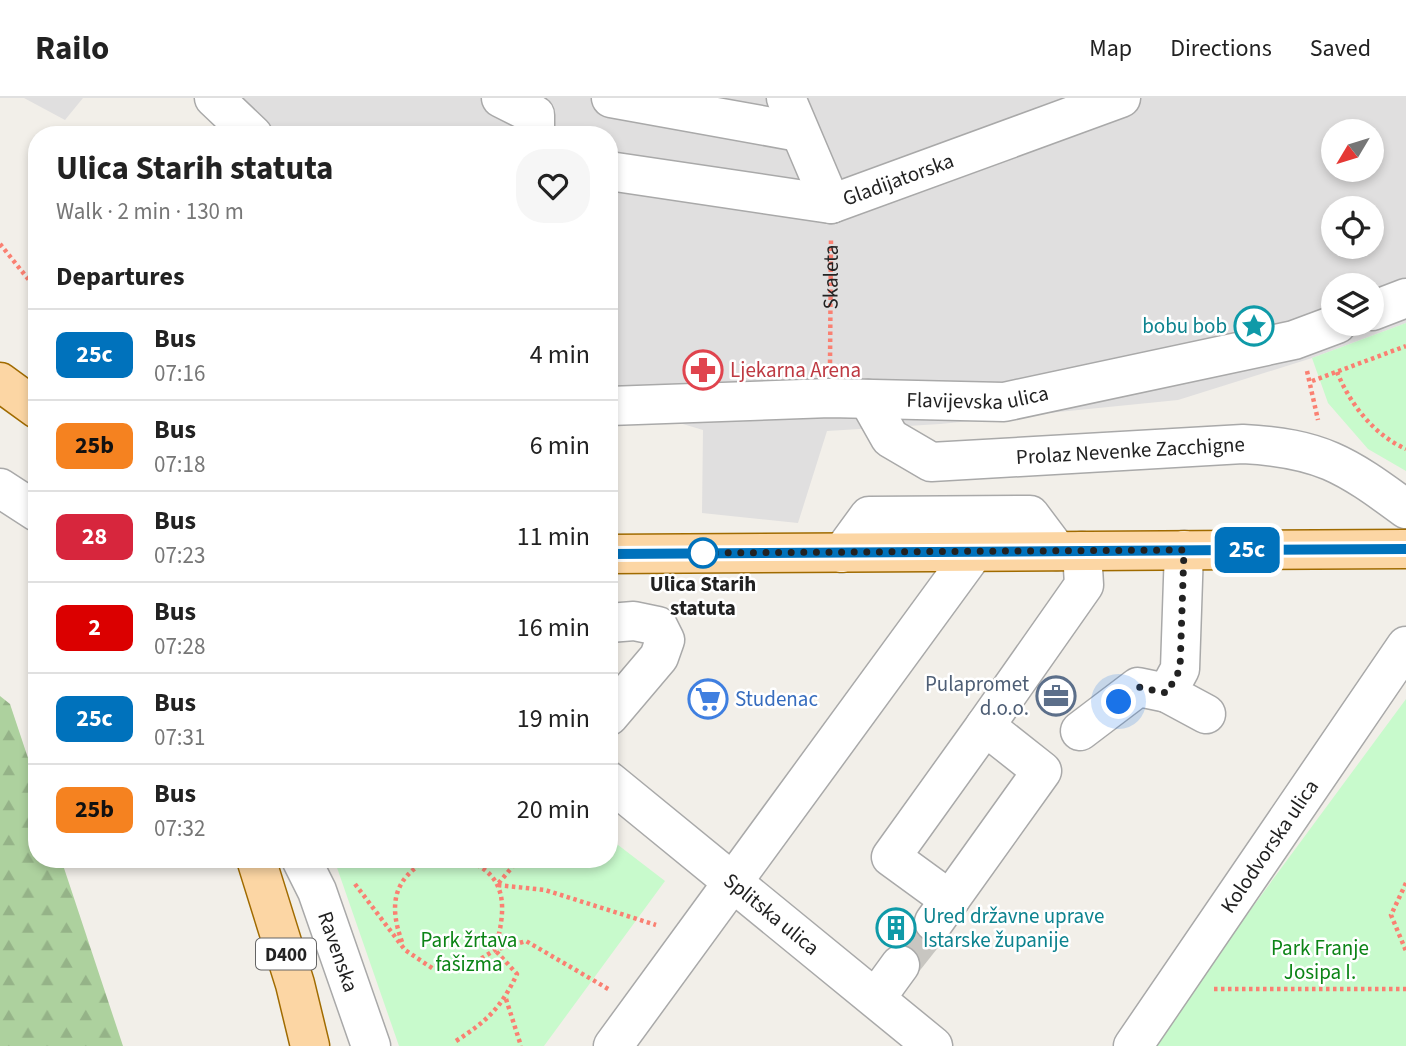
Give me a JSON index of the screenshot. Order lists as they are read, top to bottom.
{
  "streets": {
    "main road": ["D400"],
    "street": [
      "Gladijatorska",
      "Flavijevska ulica",
      "Prolaz Nevenke Zacchigne",
      "Kolodvorska ulica",
      "Splitska ulica",
      "Ravenska"
    ],
    "path": ["Skaleta"]
  },
  "crossings": [
    ["Gladijatorska", "Skaleta"],
    ["Flavijevska ulica", "Prolaz Nevenke Zacchigne"]
  ],
  "parks": ["Park žrtava fašizma", "Park Franje Josipa I."],
  "places": {
    "place": ["bobu bob"],
    "pharmacy": ["Ljekarna Arena"],
    "other": ["Ulica Starih statuta"],
    "office": ["Pulapromet d.o.o."],
    "supermarket": ["Studenac"],
    "building": ["Ured državne uprave Istarske županije"]
  },
  "lines": ["bus line 25c"],
  "north": "bottom left",
  "page": {
    "header": "Railo",
    "nav": ["Map", "Directions", "Saved"],
    "on_map": "25c",
    "heading": [
      ["Ulica Starih statuta", "Walk · 2 min · 130 m"],
      "Departures"
    ],
    "list": [
      {
        "mark": "25c",
        "name": "Bus",
        "note": "07:16",
        "value": "4 min"
      },
      {
        "mark": "25b",
        "name": "Bus",
        "note": "07:18",
        "value": "6 min"
      },
      {
        "mark": "28",
        "name": "Bus",
        "note": "07:23",
        "value": "11 min"
      },
      {
        "mark": "2",
        "name": "Bus",
        "note": "07:28",
        "value": "16 min"
      },
      {
        "mark": "25c",
        "name": "Bus",
        "note": "07:31",
        "value": "19 min"
      },
      {
        "mark": "25b",
        "name": "Bus",
        "note": "07:32",
        "value": "20 min"
      }
    ]
  }
}
